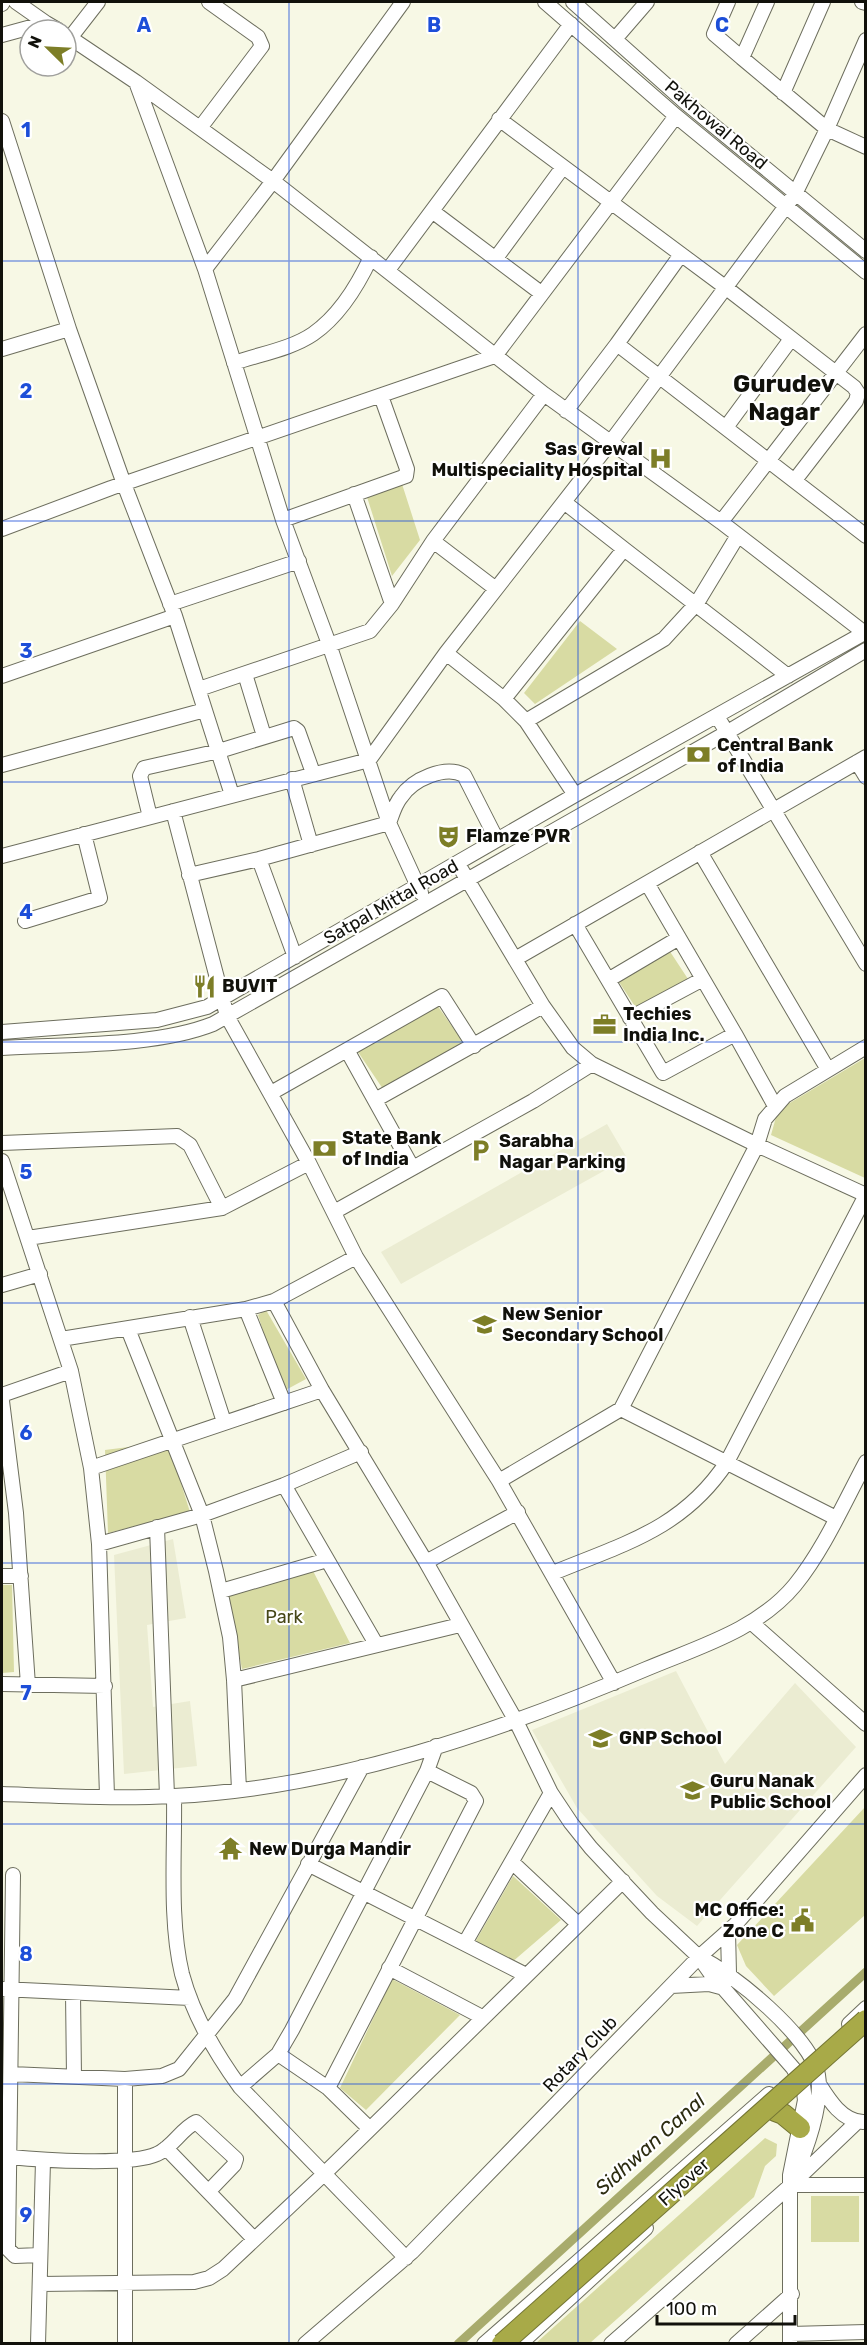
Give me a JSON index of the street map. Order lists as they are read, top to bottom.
{
  "streets": {
    "highway": ["Flyover"],
    "street": ["Pakhowal Road", "Satpal Mittal Road", "Rotary Club"]
  },
  "districts": ["Gurudev Nagar"],
  "water": ["Sidhwan Canal"],
  "parks": ["Park"],
  "places": {
    "hospital": ["Sas Grewal Multispeciality Hospital"],
    "bank": ["Central Bank of India", "State Bank of India"],
    "theatre": ["Flamze PVR"],
    "restaurant": ["BUVIT"],
    "office": ["Techies India Inc."],
    "parking": ["Sarabha Nagar Parking"],
    "school or university": ["New Senior Secondary School", "GNP School", "Guru Nanak Public School"],
    "temple": ["New Durga Mandir"],
    "public building": ["MC Office: Zone C"]
  },
  "scale_bar": "100 m",
  "north": "top left",
  "grid": {
    "columns": ["A", "B", "C"],
    "rows": [
      "1",
      "2",
      "3",
      "4",
      "5",
      "6",
      "7",
      "8",
      "9"
    ]
  }
}
